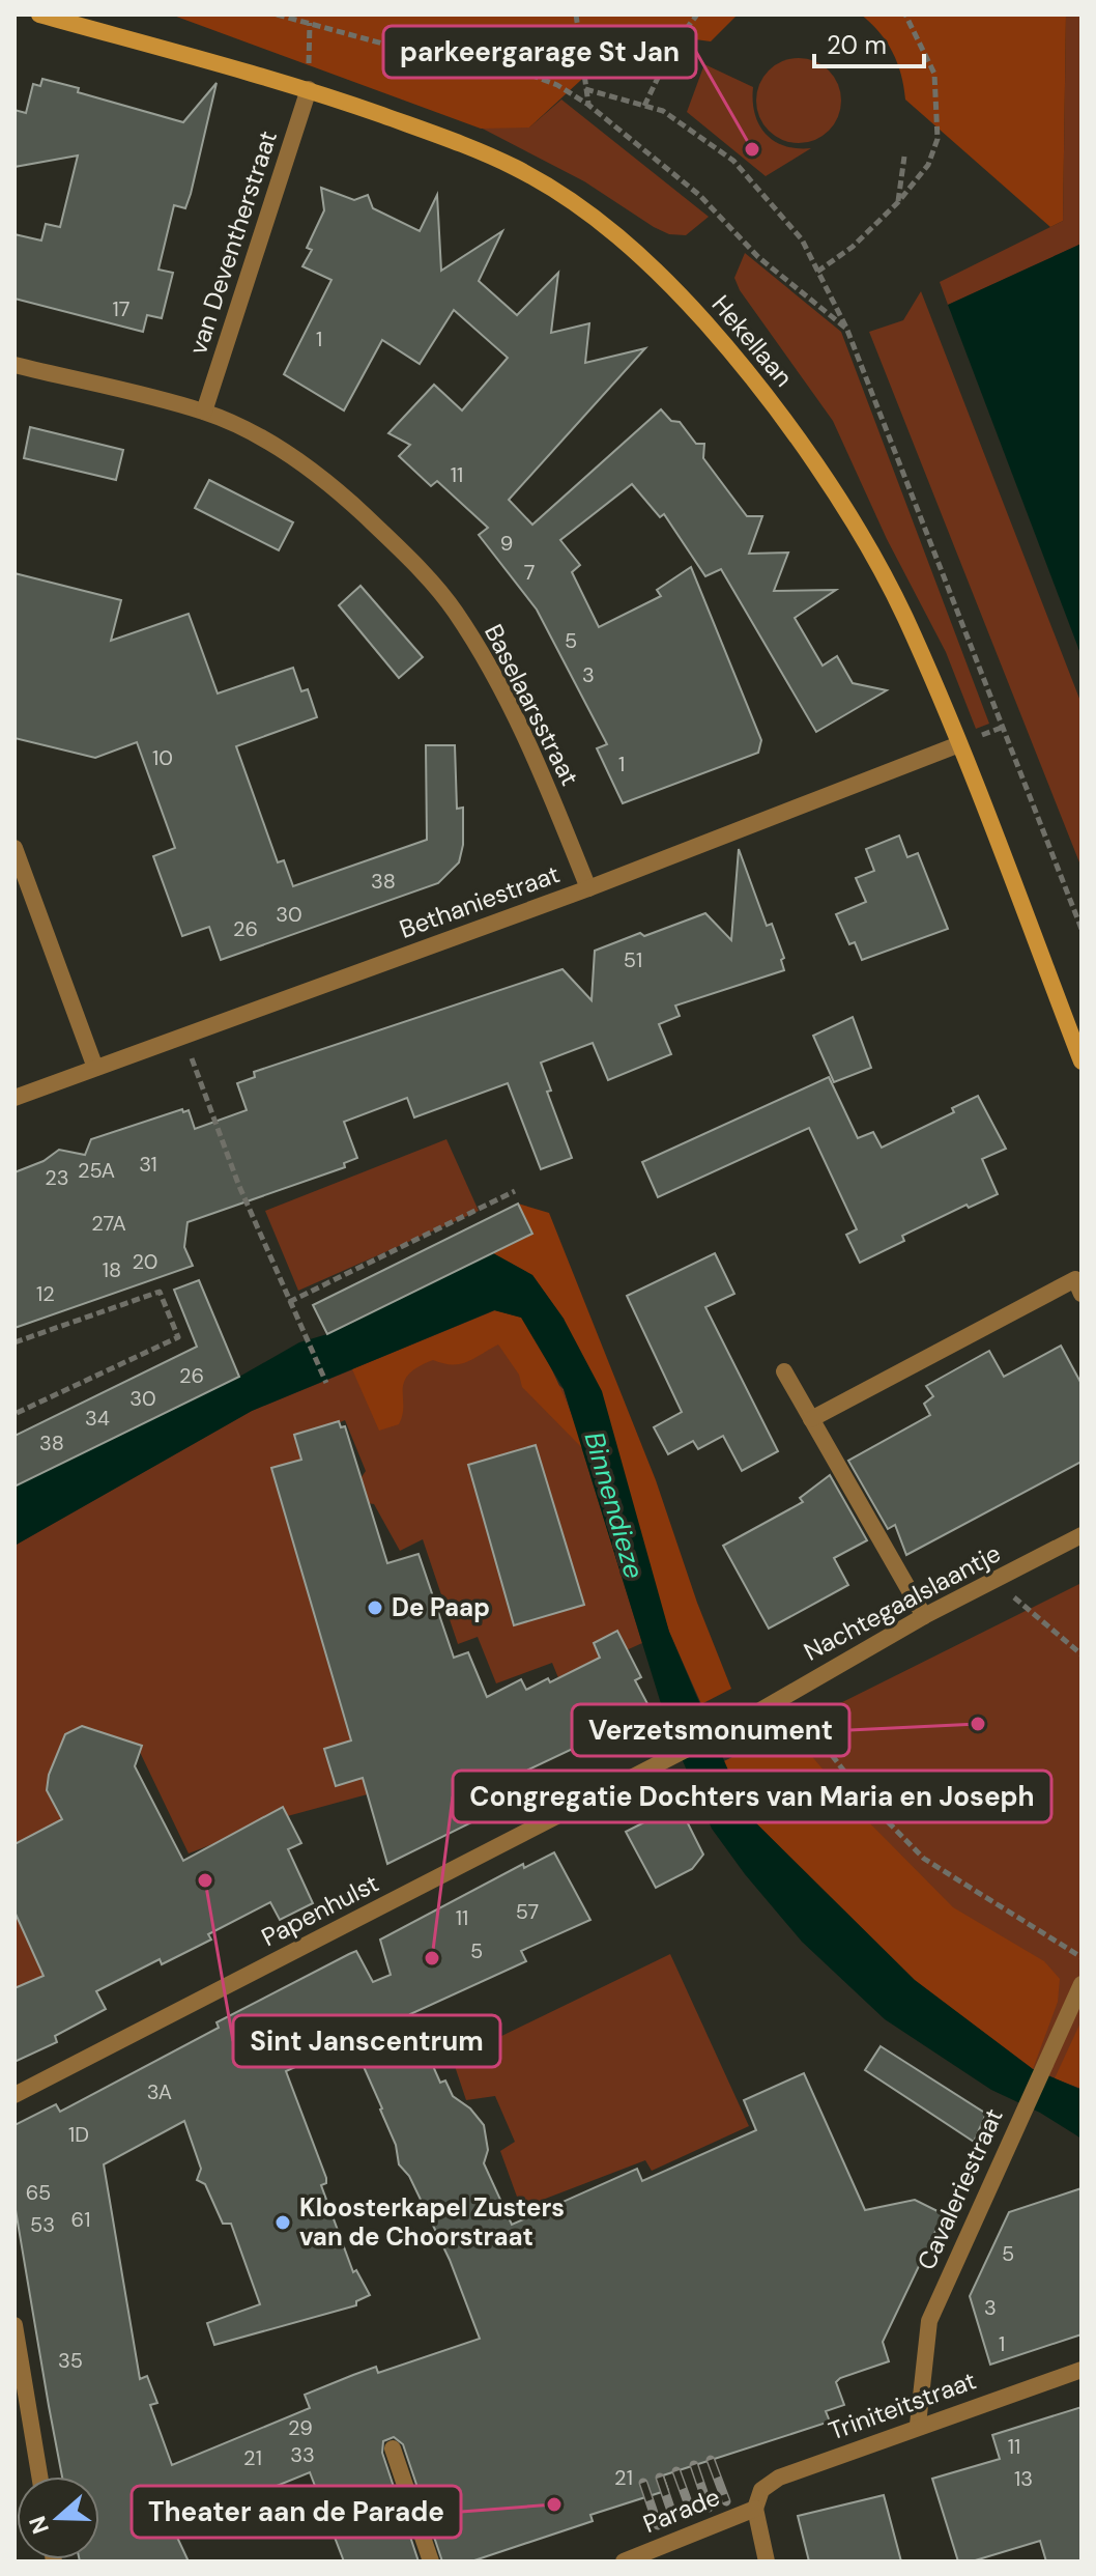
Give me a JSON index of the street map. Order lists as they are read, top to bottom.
{
  "streets": {
    "main road": ["Hekellaan"],
    "street": [
      "van Deventherstraat",
      "Baselaarsstraat",
      "Bethaniestraat",
      "Nachtegaalslaantje",
      "Papenhulst",
      "Cavaleriestraat",
      "Triniteitstraat",
      "Parade"
    ]
  },
  "crossings": [
    ["van Deventherstraat", "Hekellaan"],
    ["van Deventherstraat", "Baselaarsstraat"],
    ["Hekellaan", "Bethaniestraat"],
    ["Baselaarsstraat", "Bethaniestraat"],
    ["Nachtegaalslaantje", "Papenhulst"],
    ["Cavaleriestraat", "Triniteitstraat"],
    ["Triniteitstraat", "Parade"]
  ],
  "water": ["Binnendieze"],
  "places": [
    "parkeergarage St Jan",
    "De Paap",
    "Verzetsmonument",
    "Sint Janscentrum",
    "Congregatie Dochters van Maria en Joseph",
    "Kloosterkapel Zusters van de Choorstraat",
    "Theater aan de Parade"
  ],
  "house_numbers": [
    "17",
    "1",
    "11",
    "9",
    "7",
    "5",
    "3",
    "10",
    "1",
    "38",
    "30",
    "26",
    "51",
    "31",
    "25A",
    "23",
    "27A",
    "20",
    "18",
    "12",
    "26",
    "30",
    "34",
    "38",
    "57",
    "11",
    "5",
    "3A",
    "1D",
    "65",
    "61",
    "53",
    "5",
    "3",
    "1",
    "35",
    "29",
    "11",
    "33",
    "21",
    "21",
    "13"
  ],
  "scale_bar": "20 m",
  "north": "left"
}
